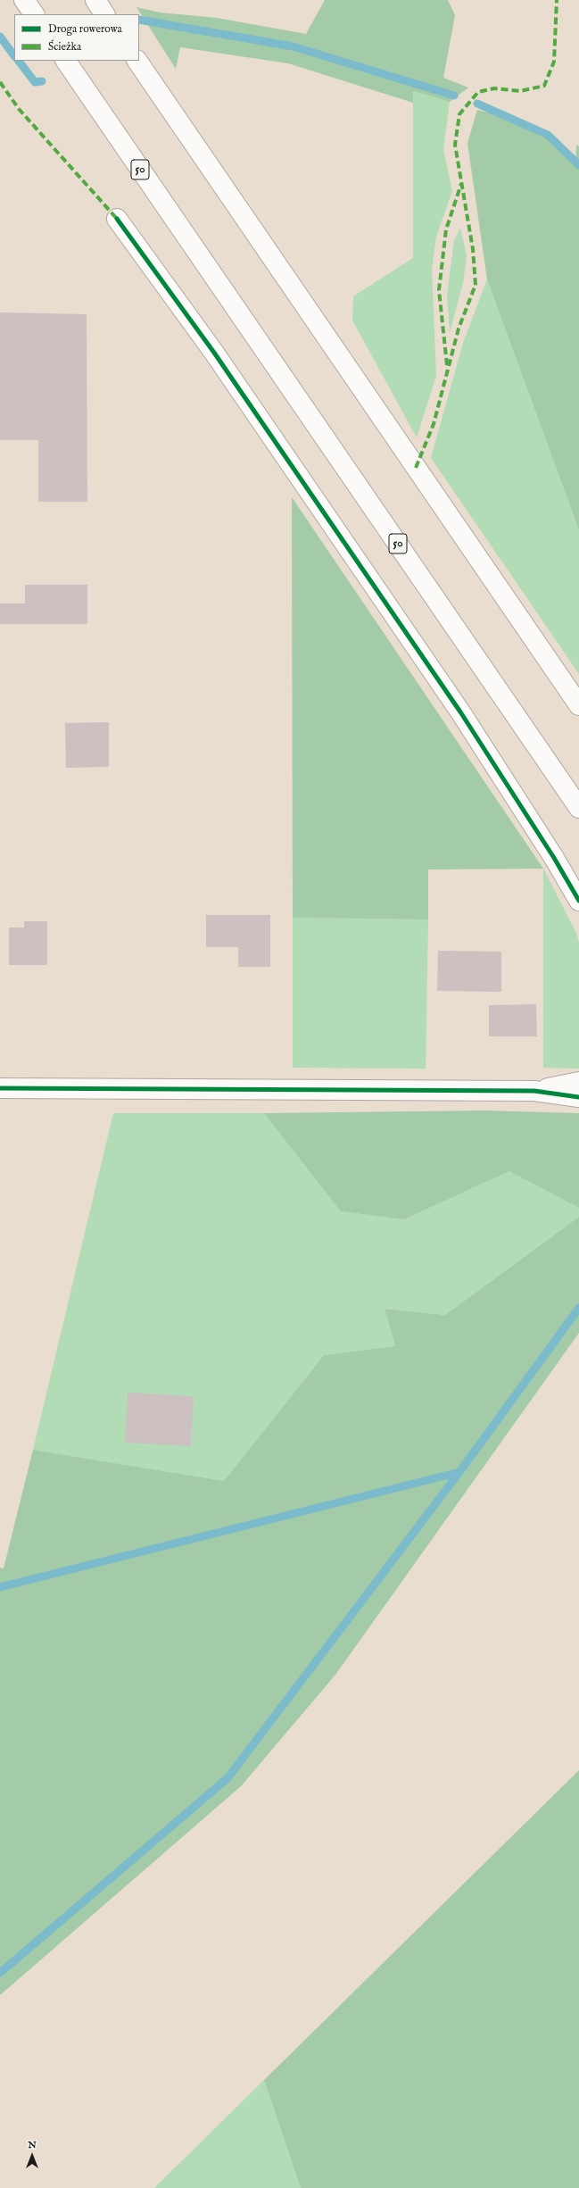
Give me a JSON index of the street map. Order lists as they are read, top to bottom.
{
  "streets": {
    "street": ["50"]
  },
  "legend": ["Droga rowerowa", "Ścieżka"],
  "north": "top"
}
